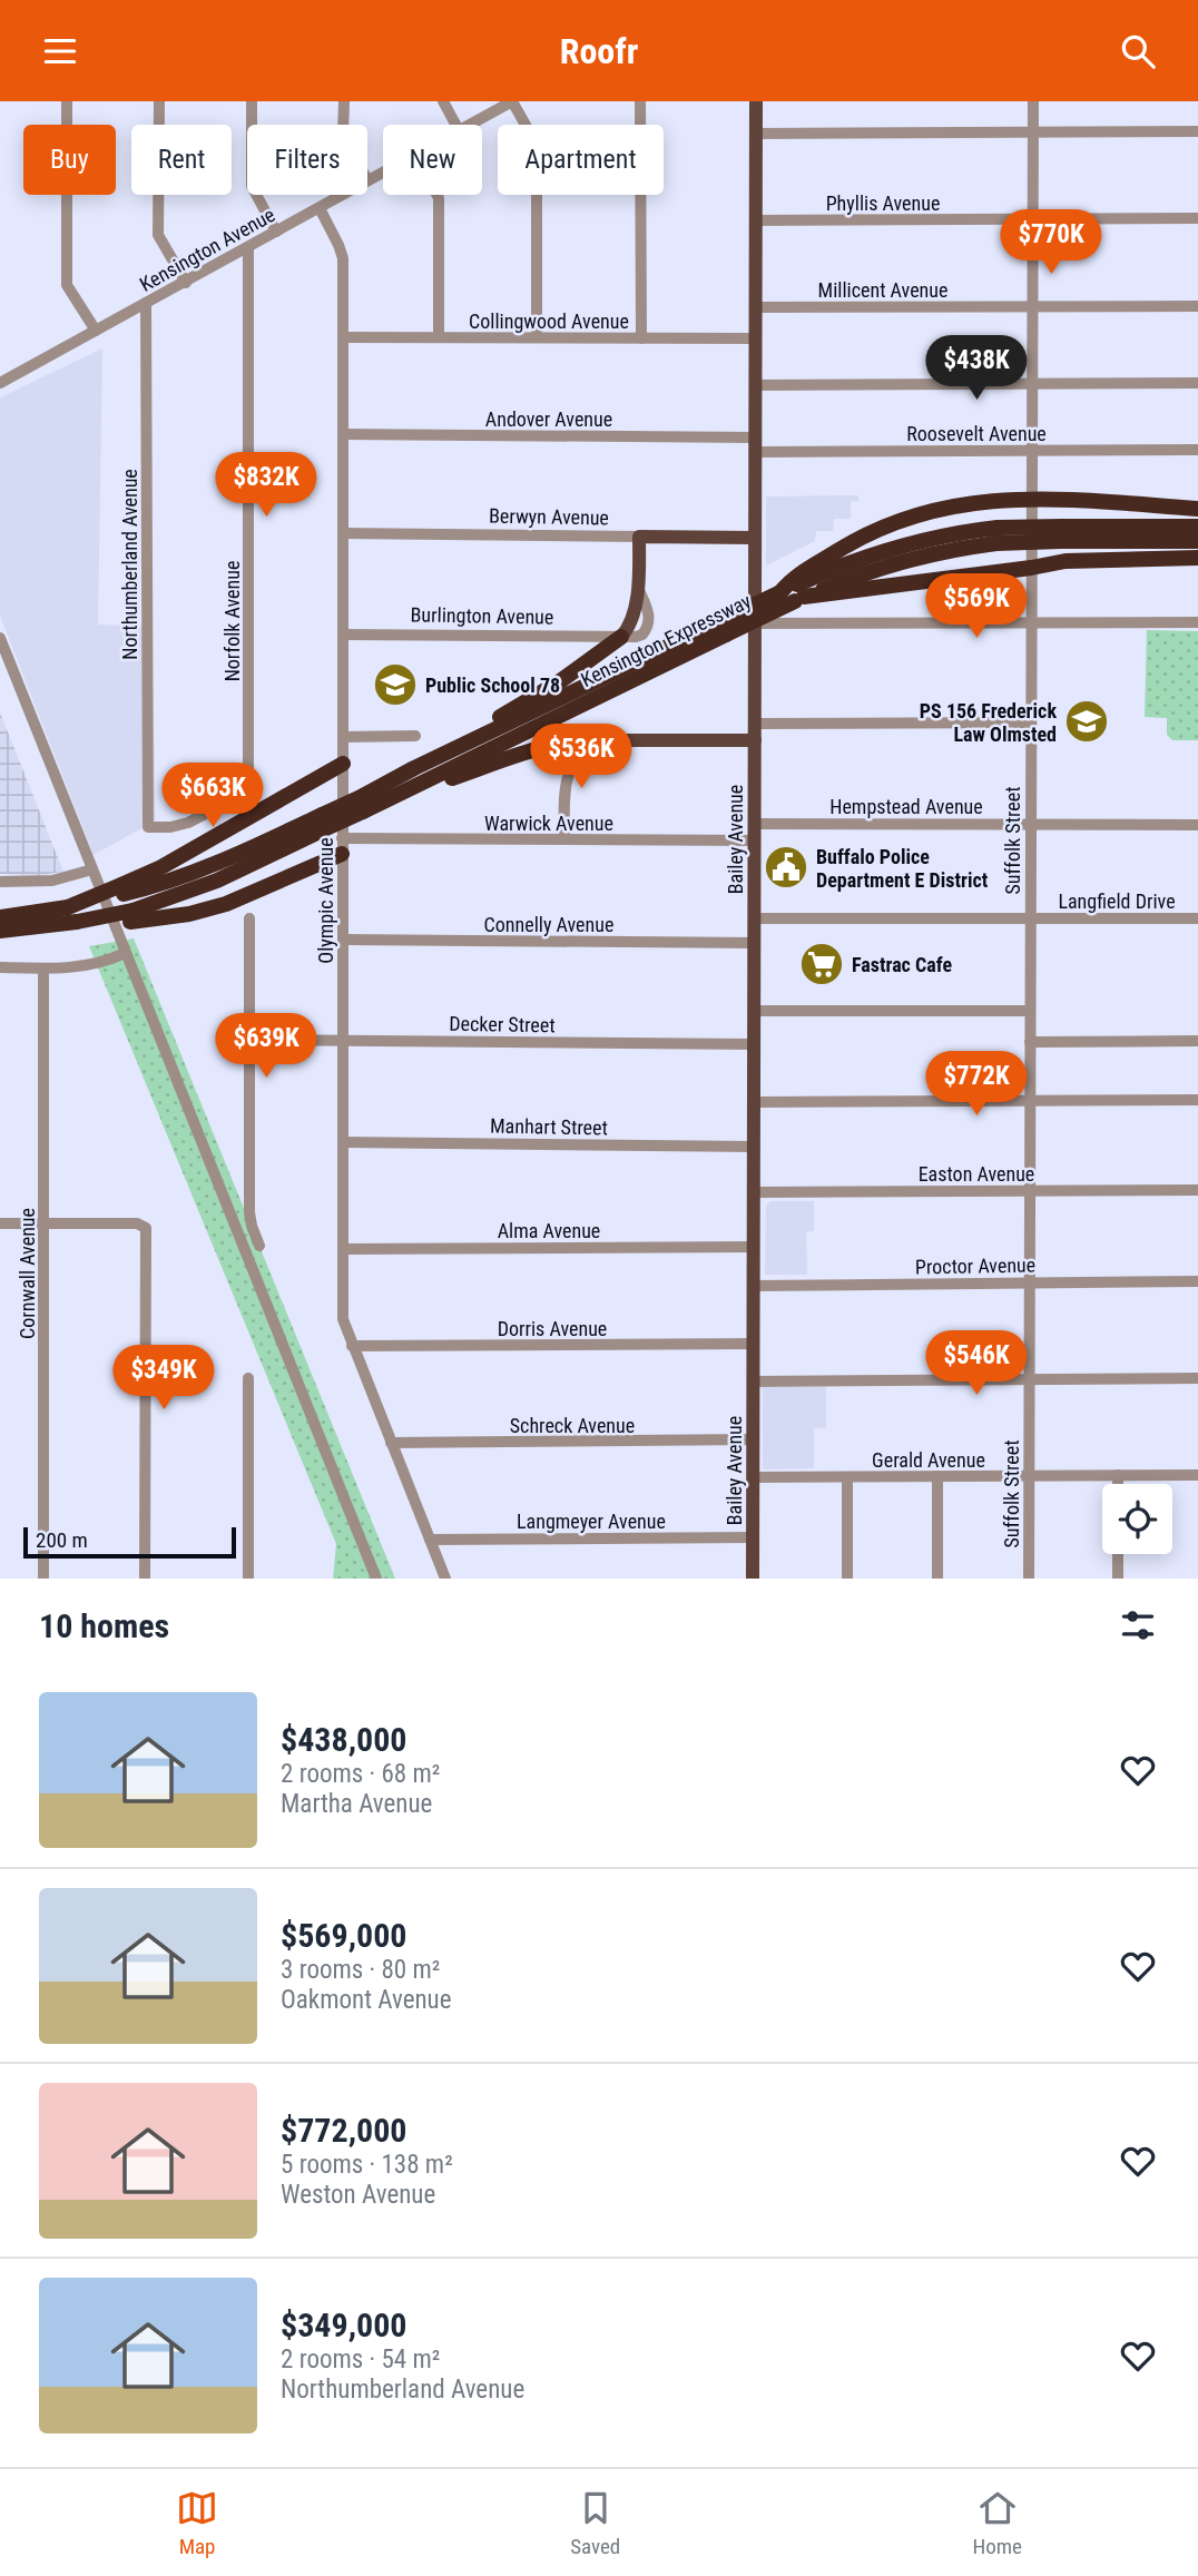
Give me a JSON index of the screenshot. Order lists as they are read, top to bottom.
{
  "streets": {
    "highway": ["Kensington Expressway"],
    "main road": ["Berwyn Avenue", "Bailey Avenue"],
    "street": [
      "Phyllis Avenue",
      "Kensington Avenue",
      "Millicent Avenue",
      "Collingwood Avenue",
      "Andover Avenue",
      "Roosevelt Avenue",
      "Northumberland Avenue",
      "Burlington Avenue",
      "Norfolk Avenue",
      "Hempstead Avenue",
      "Warwick Avenue",
      "Suffolk Street",
      "Olympic Avenue",
      "Langfield Drive",
      "Connelly Avenue",
      "Decker Street",
      "Manhart Street",
      "Easton Avenue",
      "Alma Avenue",
      "Proctor Avenue",
      "Cornwall Avenue",
      "Dorris Avenue",
      "Schreck Avenue",
      "Gerald Avenue",
      "Langmeyer Avenue"
    ]
  },
  "crossings": [
    ["Phyllis Avenue", "Bailey Avenue"],
    ["Phyllis Avenue", "Suffolk Street"],
    ["Kensington Avenue", "Northumberland Avenue"],
    ["Kensington Avenue", "Norfolk Avenue"],
    ["Kensington Avenue", "Olympic Avenue"],
    ["Millicent Avenue", "Bailey Avenue"],
    ["Millicent Avenue", "Suffolk Street"],
    ["Collingwood Avenue", "Bailey Avenue"],
    ["Collingwood Avenue", "Olympic Avenue"],
    ["Andover Avenue", "Roosevelt Avenue"],
    ["Andover Avenue", "Bailey Avenue"],
    ["Andover Avenue", "Olympic Avenue"],
    ["Roosevelt Avenue", "Bailey Avenue"],
    ["Roosevelt Avenue", "Suffolk Street"],
    ["Berwyn Avenue", "Bailey Avenue"],
    ["Berwyn Avenue", "Olympic Avenue"],
    ["Northumberland Avenue", "Norfolk Avenue"],
    ["Burlington Avenue", "Olympic Avenue"],
    ["Hempstead Avenue", "Bailey Avenue"],
    ["Hempstead Avenue", "Suffolk Street"],
    ["Warwick Avenue", "Bailey Avenue"],
    ["Warwick Avenue", "Olympic Avenue"],
    ["Bailey Avenue", "Langfield Drive"],
    ["Bailey Avenue", "Connelly Avenue"],
    ["Bailey Avenue", "Decker Street"],
    ["Bailey Avenue", "Manhart Street"],
    ["Bailey Avenue", "Easton Avenue"],
    ["Bailey Avenue", "Alma Avenue"],
    ["Bailey Avenue", "Proctor Avenue"],
    ["Bailey Avenue", "Dorris Avenue"],
    ["Bailey Avenue", "Schreck Avenue"],
    ["Bailey Avenue", "Gerald Avenue"],
    ["Bailey Avenue", "Langmeyer Avenue"],
    ["Suffolk Street", "Langfield Drive"],
    ["Suffolk Street", "Easton Avenue"],
    ["Suffolk Street", "Proctor Avenue"],
    ["Suffolk Street", "Gerald Avenue"],
    ["Olympic Avenue", "Connelly Avenue"],
    ["Olympic Avenue", "Decker Street"],
    ["Olympic Avenue", "Manhart Street"],
    ["Olympic Avenue", "Alma Avenue"],
    ["Olympic Avenue", "Dorris Avenue"],
    ["Olympic Avenue", "Schreck Avenue"],
    ["Olympic Avenue", "Langmeyer Avenue"]
  ],
  "places": {
    "school or university": ["Public School 78", "PS 156 Frederick Law Olmsted"],
    "public building": ["Buffalo Police Department E District"],
    "supermarket": ["Fastrac Cafe"]
  },
  "scale_bar": "200 m",
  "page": {
    "header": "Roofr",
    "chip": [
      "Buy",
      "Rent",
      "Filters",
      "New",
      "Apartment"
    ],
    "price": [
      "$770K",
      "$438K",
      "$832K",
      "$569K",
      "$536K",
      "$663K",
      "$639K",
      "$772K",
      "$546K",
      "$349K"
    ],
    "scale": "200 m",
    "heading": "10 homes",
    "list": [
      {
        "name": "$438,000",
        "note": "2 rooms · 68 m² · Martha Avenue"
      },
      {
        "name": "$569,000",
        "note": "3 rooms · 80 m² · Oakmont Avenue"
      },
      {
        "name": "$772,000",
        "note": "5 rooms · 138 m² · Weston Avenue"
      },
      {
        "name": "$349,000",
        "note": "2 rooms · 54 m² · Northumberland Avenue"
      }
    ],
    "tabs": ["Map", "Saved", "Home"]
  }
}
